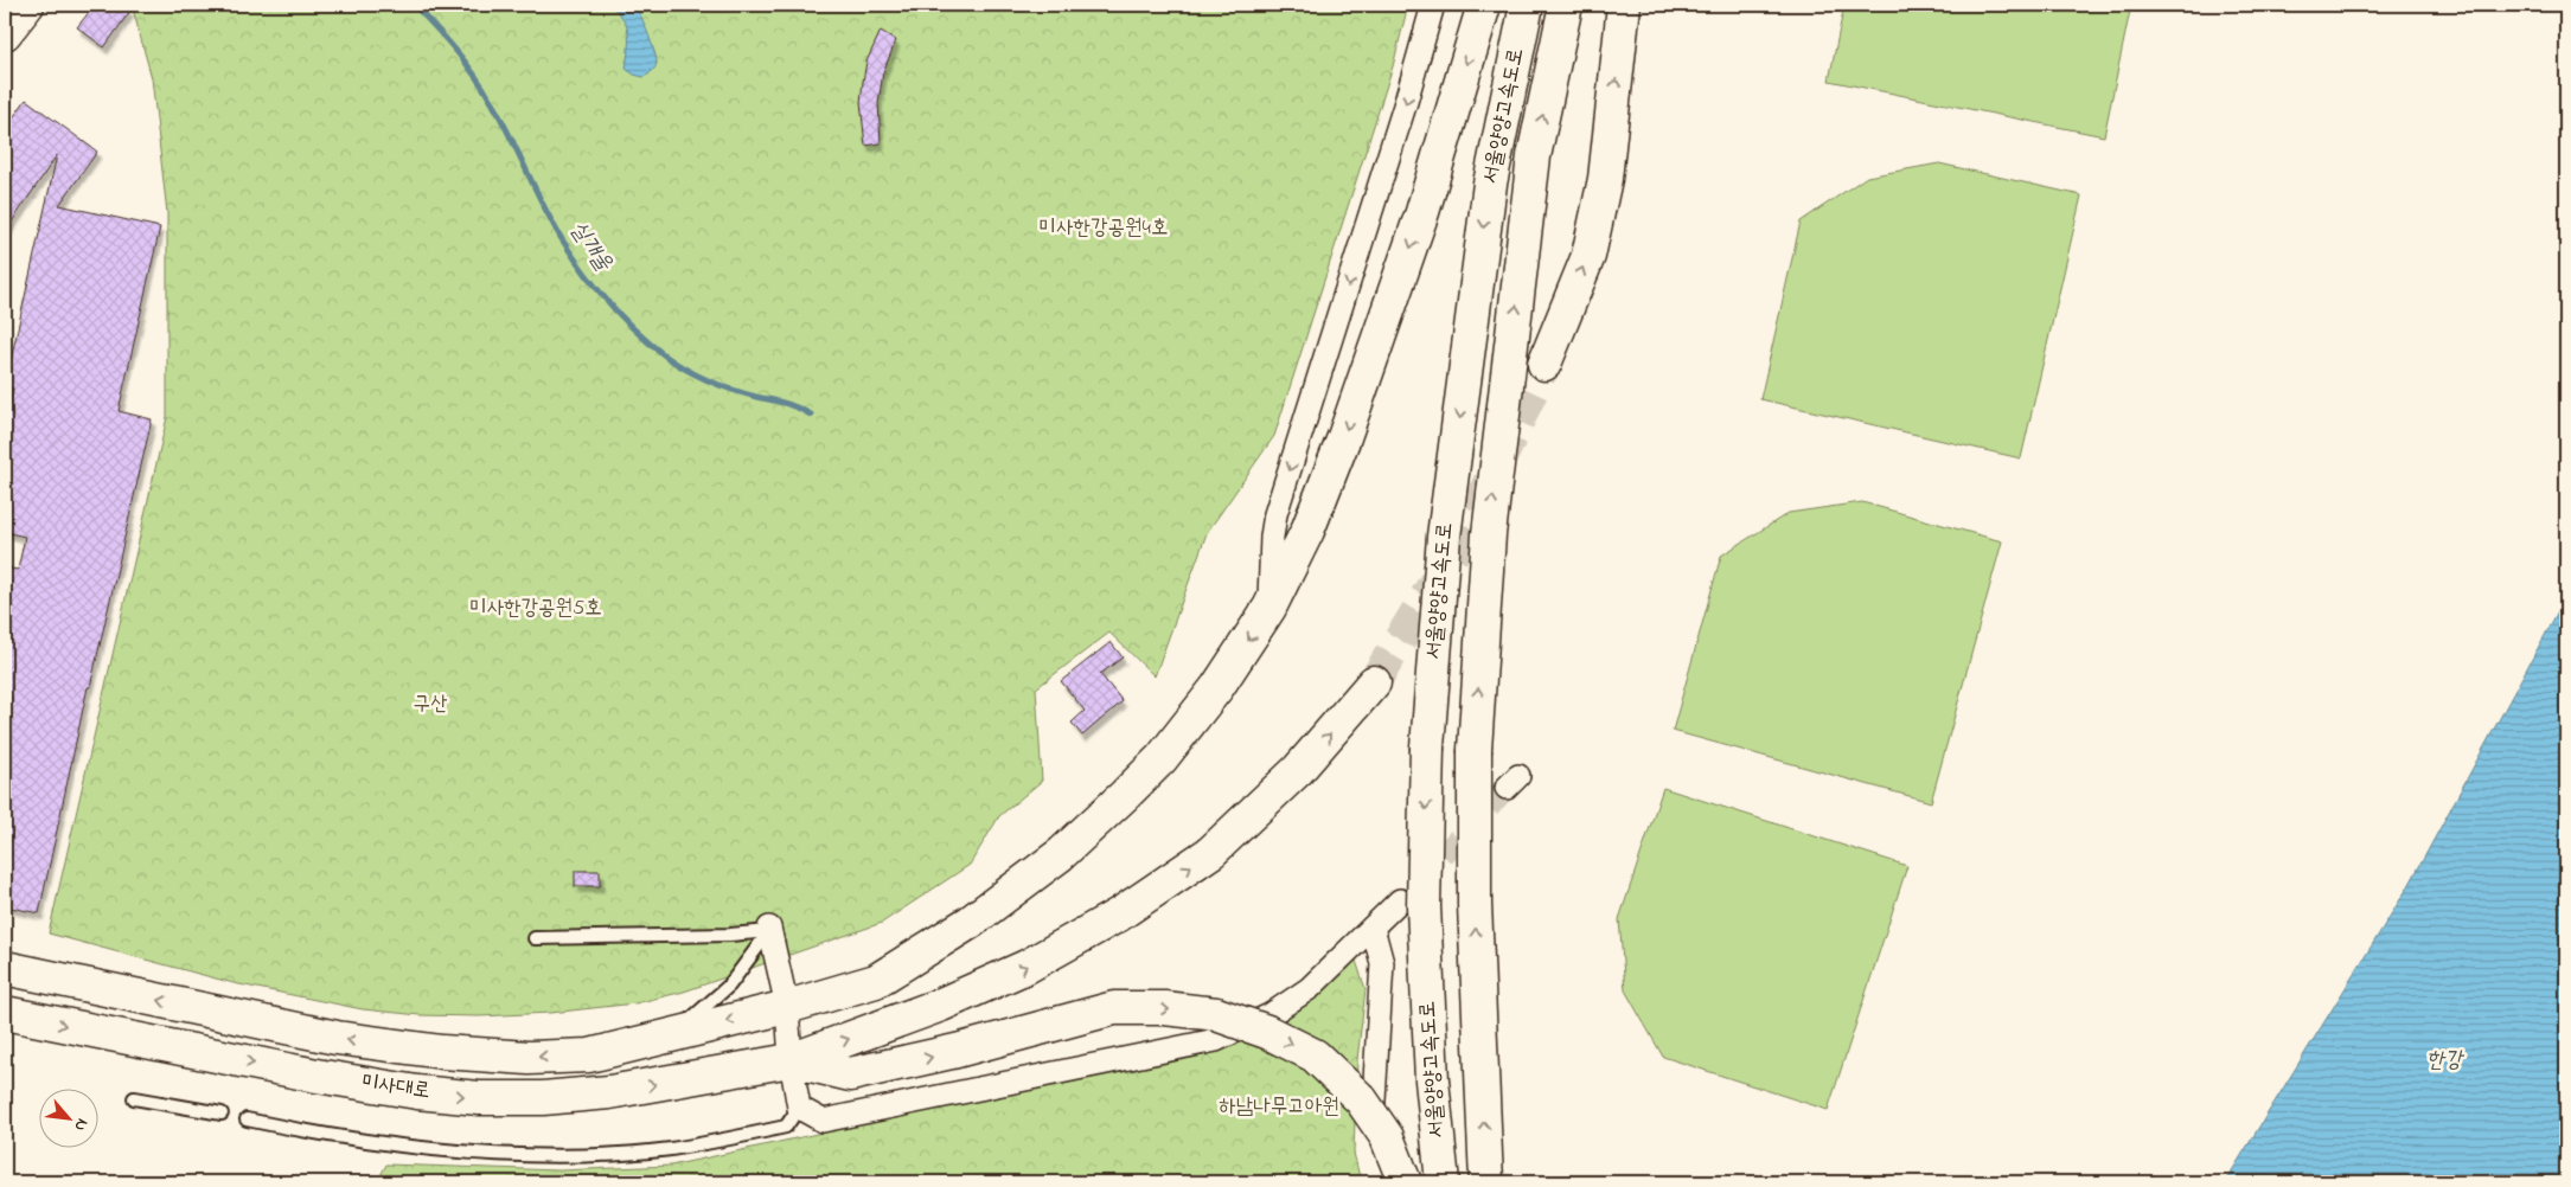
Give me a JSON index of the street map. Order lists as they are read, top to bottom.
{
  "streets": {
    "main road": ["서울양양고속도로", "미사대로"]
  },
  "water": ["실개울", "한강"],
  "parks": [
    "미사한강공원4호",
    "미사한강공원5호",
    "구산",
    "하남나무고아원"
  ],
  "north": "bottom right"
}
